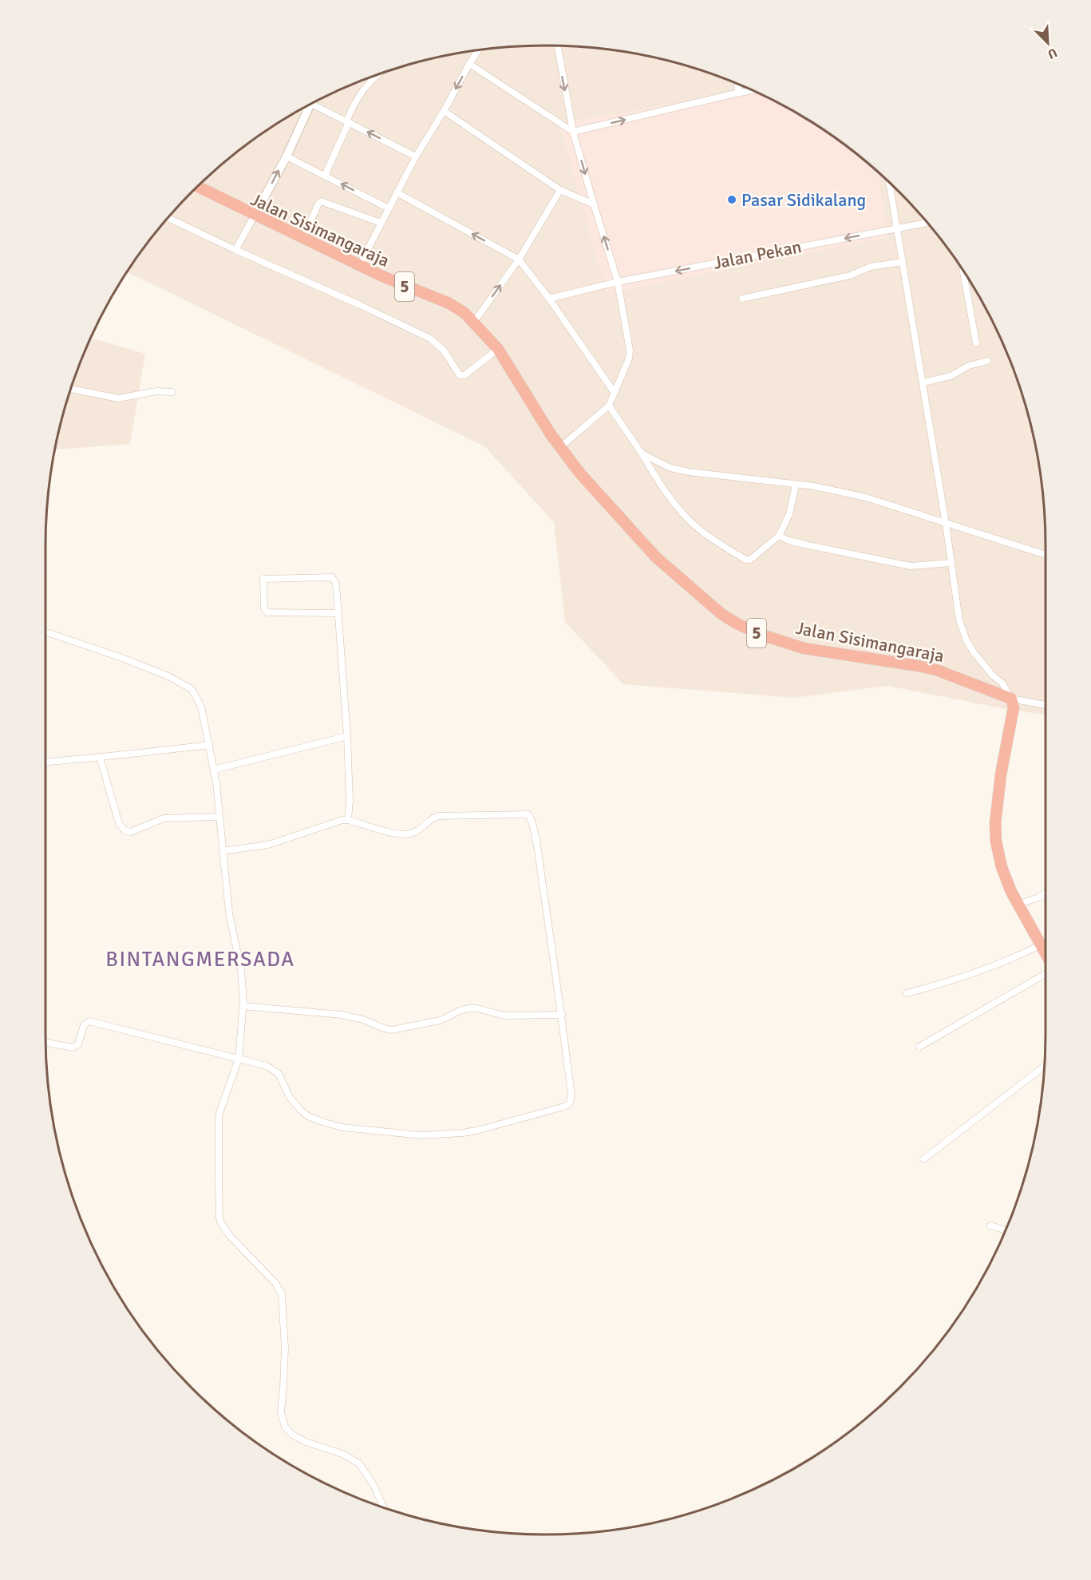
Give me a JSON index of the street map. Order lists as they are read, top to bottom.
{
  "streets": {
    "highway": ["Jalan Sisimangaraja", "5"],
    "street": ["Jalan Pekan"]
  },
  "districts": ["BINTANGMERSADA"],
  "places": ["Pasar Sidikalang"],
  "north": "bottom right"
}
